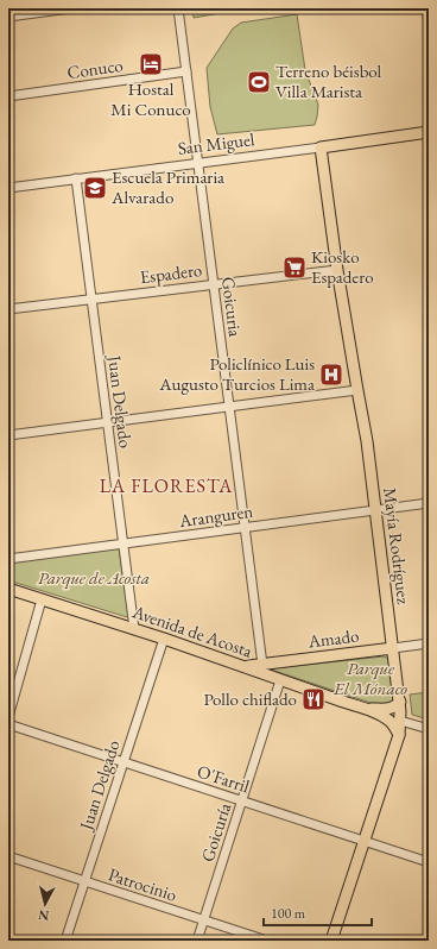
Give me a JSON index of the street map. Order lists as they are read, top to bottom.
{
  "streets": {
    "main road": [
      "San Miguel",
      "Mayía Rodríguez",
      "Avenida de Acosta",
      "Amado"
    ],
    "street": [
      "Conuco",
      "Espadero",
      "Goicuria",
      "Juan Delgado",
      "Aranguren",
      "O'Farril",
      "Goicuría",
      "Patrocinio"
    ]
  },
  "crossings": [
    ["Conuco", "Goicuria"],
    ["San Miguel", "Goicuria"],
    ["San Miguel", "Juan Delgado"],
    ["San Miguel", "Mayía Rodríguez"],
    ["Espadero", "Goicuria"],
    ["Espadero", "Juan Delgado"],
    ["Espadero", "Mayía Rodríguez"],
    ["Goicuria", "Aranguren"],
    ["Goicuria", "Amado"],
    ["Juan Delgado", "Aranguren"],
    ["Juan Delgado", "Avenida de Acosta"],
    ["Juan Delgado", "O'Farril"],
    ["Juan Delgado", "Patrocinio"],
    ["Aranguren", "Mayía Rodríguez"],
    ["Mayía Rodríguez", "Avenida de Acosta"],
    ["Mayía Rodríguez", "Amado"],
    ["Mayía Rodríguez", "O'Farril"],
    ["Avenida de Acosta", "Amado"],
    ["Avenida de Acosta", "Goicuría"],
    ["O'Farril", "Goicuría"],
    ["Goicuría", "Patrocinio"]
  ],
  "districts": ["LA FLORESTA"],
  "parks": ["Parque de Acosta", "Parque El Mónaco"],
  "places": {
    "hotel": ["Hostal Mi Conuco"],
    "sports": ["Terreno béisbol Villa Marista"],
    "school or university": ["Escuela Primaria Alvarado"],
    "supermarket": ["Kiosko Espadero"],
    "hospital": ["Policlínico Luis Augusto Turcios Lima"],
    "restaurant": ["Pollo chiflado"]
  },
  "scale_bar": "100 m",
  "north": "bottom"
}
